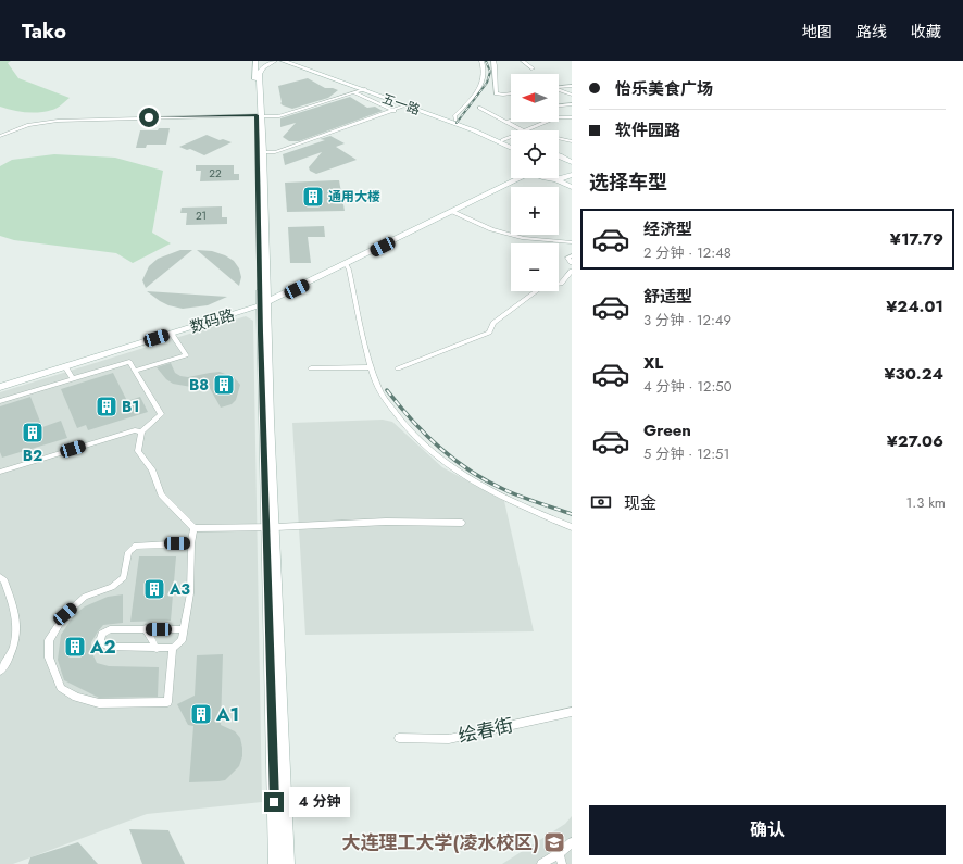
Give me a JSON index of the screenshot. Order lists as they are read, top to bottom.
{
  "streets": {
    "main road": ["五一路", "数码路"],
    "street": ["绘春街"]
  },
  "places": {
    "building": [
      "通用大楼",
      "B8",
      "B1",
      "B2",
      "A3",
      "A2",
      "A1"
    ],
    "school or university": ["大连理工大学(凌水校区)"]
  },
  "house_numbers": ["22", "21"],
  "north": "left",
  "page": {
    "header": "Tako",
    "nav": ["地图", "路线", "收藏"],
    "banner": ["怡乐美食广场", "软件园路"],
    "map_buttons": ["+", "−"],
    "heading": "选择车型",
    "list": [
      {
        "name": "经济型",
        "note": "2 分钟 · 12:48",
        "value": "¥17.79"
      },
      {
        "name": "舒适型",
        "note": "3 分钟 · 12:49",
        "value": "¥24.01"
      },
      {
        "name": "XL",
        "note": "4 分钟 · 12:50",
        "value": "¥30.24"
      },
      {
        "name": "Green",
        "note": "5 分钟 · 12:51",
        "value": "¥27.06"
      }
    ],
    "pay": ["现金", "1.3 km"],
    "bubble": "4 分钟",
    "buttons": "确认"
  }
}
